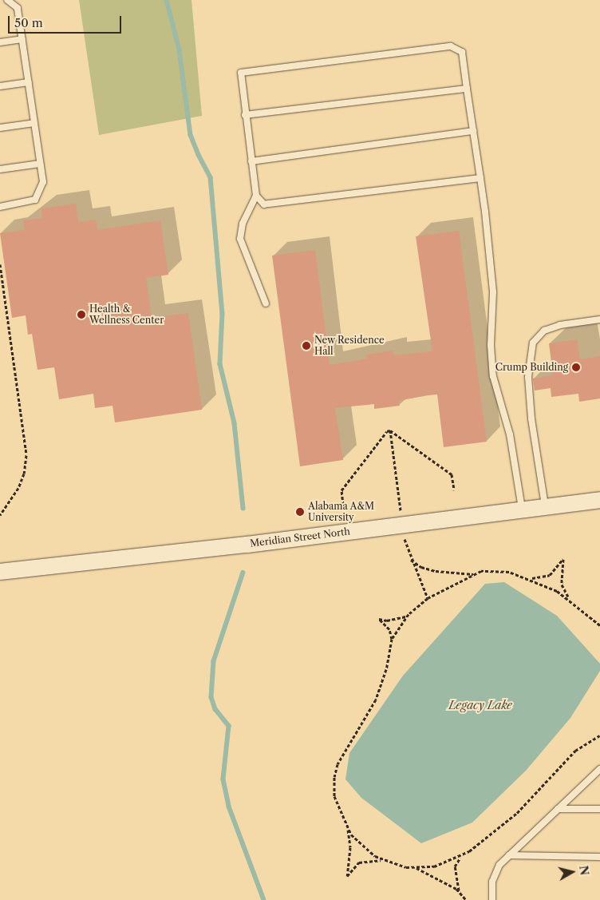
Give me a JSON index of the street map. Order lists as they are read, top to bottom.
{
  "streets": {
    "street": ["Meridian Street North"]
  },
  "water": ["Legacy Lake"],
  "places": [
    "Health & Wellness Center",
    "New Residence Hall",
    "Crump Building",
    "Alabama A&M University"
  ],
  "scale_bar": "50 m",
  "north": "right"
}
